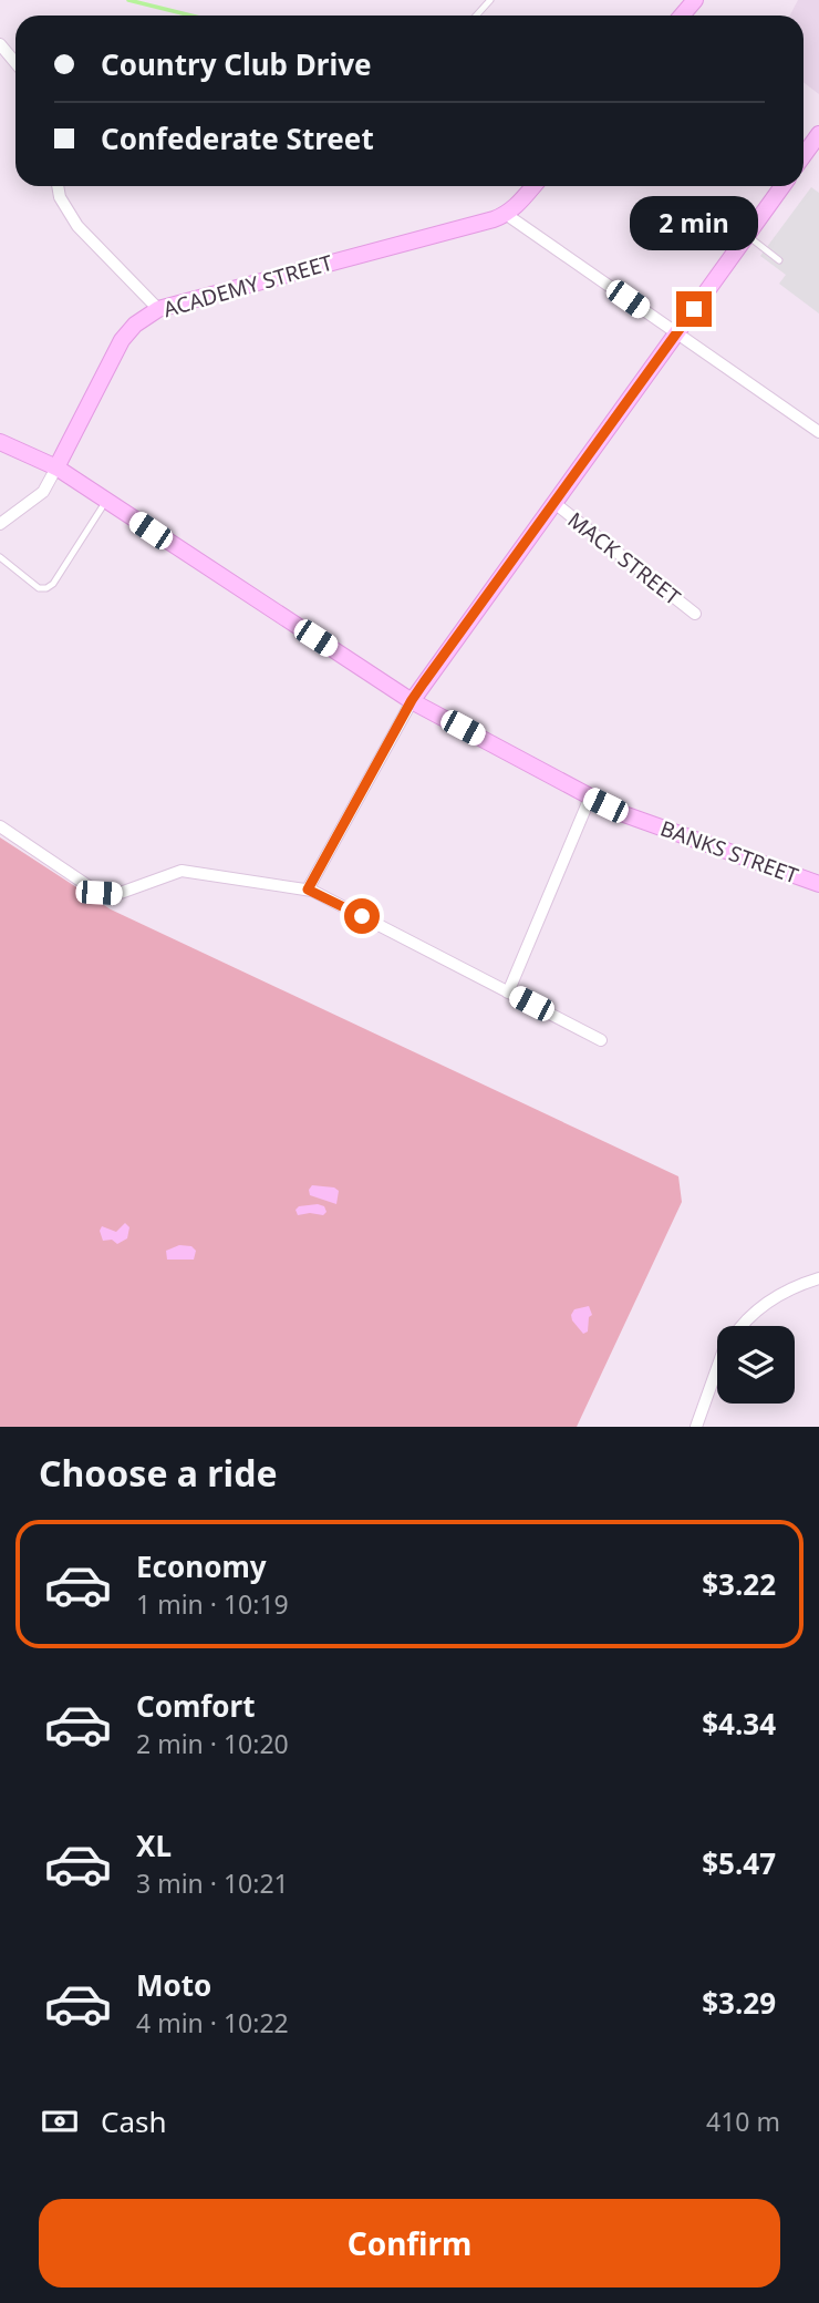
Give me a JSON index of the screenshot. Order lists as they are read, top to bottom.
{
  "streets": {
    "street": ["ACADEMY STREET", "MACK STREET", "BANKS STREET"]
  },
  "crossings": [
    ["ACADEMY STREET", "BANKS STREET"]
  ],
  "page": {
    "banner": ["Country Club Drive", "Confederate Street"],
    "bubble": "2 min",
    "heading": "Choose a ride",
    "list": [
      {
        "name": "Economy",
        "note": "1 min · 10:19",
        "value": "$3.22"
      },
      {
        "name": "Comfort",
        "note": "2 min · 10:20",
        "value": "$4.34"
      },
      {
        "name": "XL",
        "note": "3 min · 10:21",
        "value": "$5.47"
      },
      {
        "name": "Moto",
        "note": "4 min · 10:22",
        "value": "$3.29"
      }
    ],
    "pay": ["Cash", "410 m"],
    "buttons": "Confirm"
  }
}
